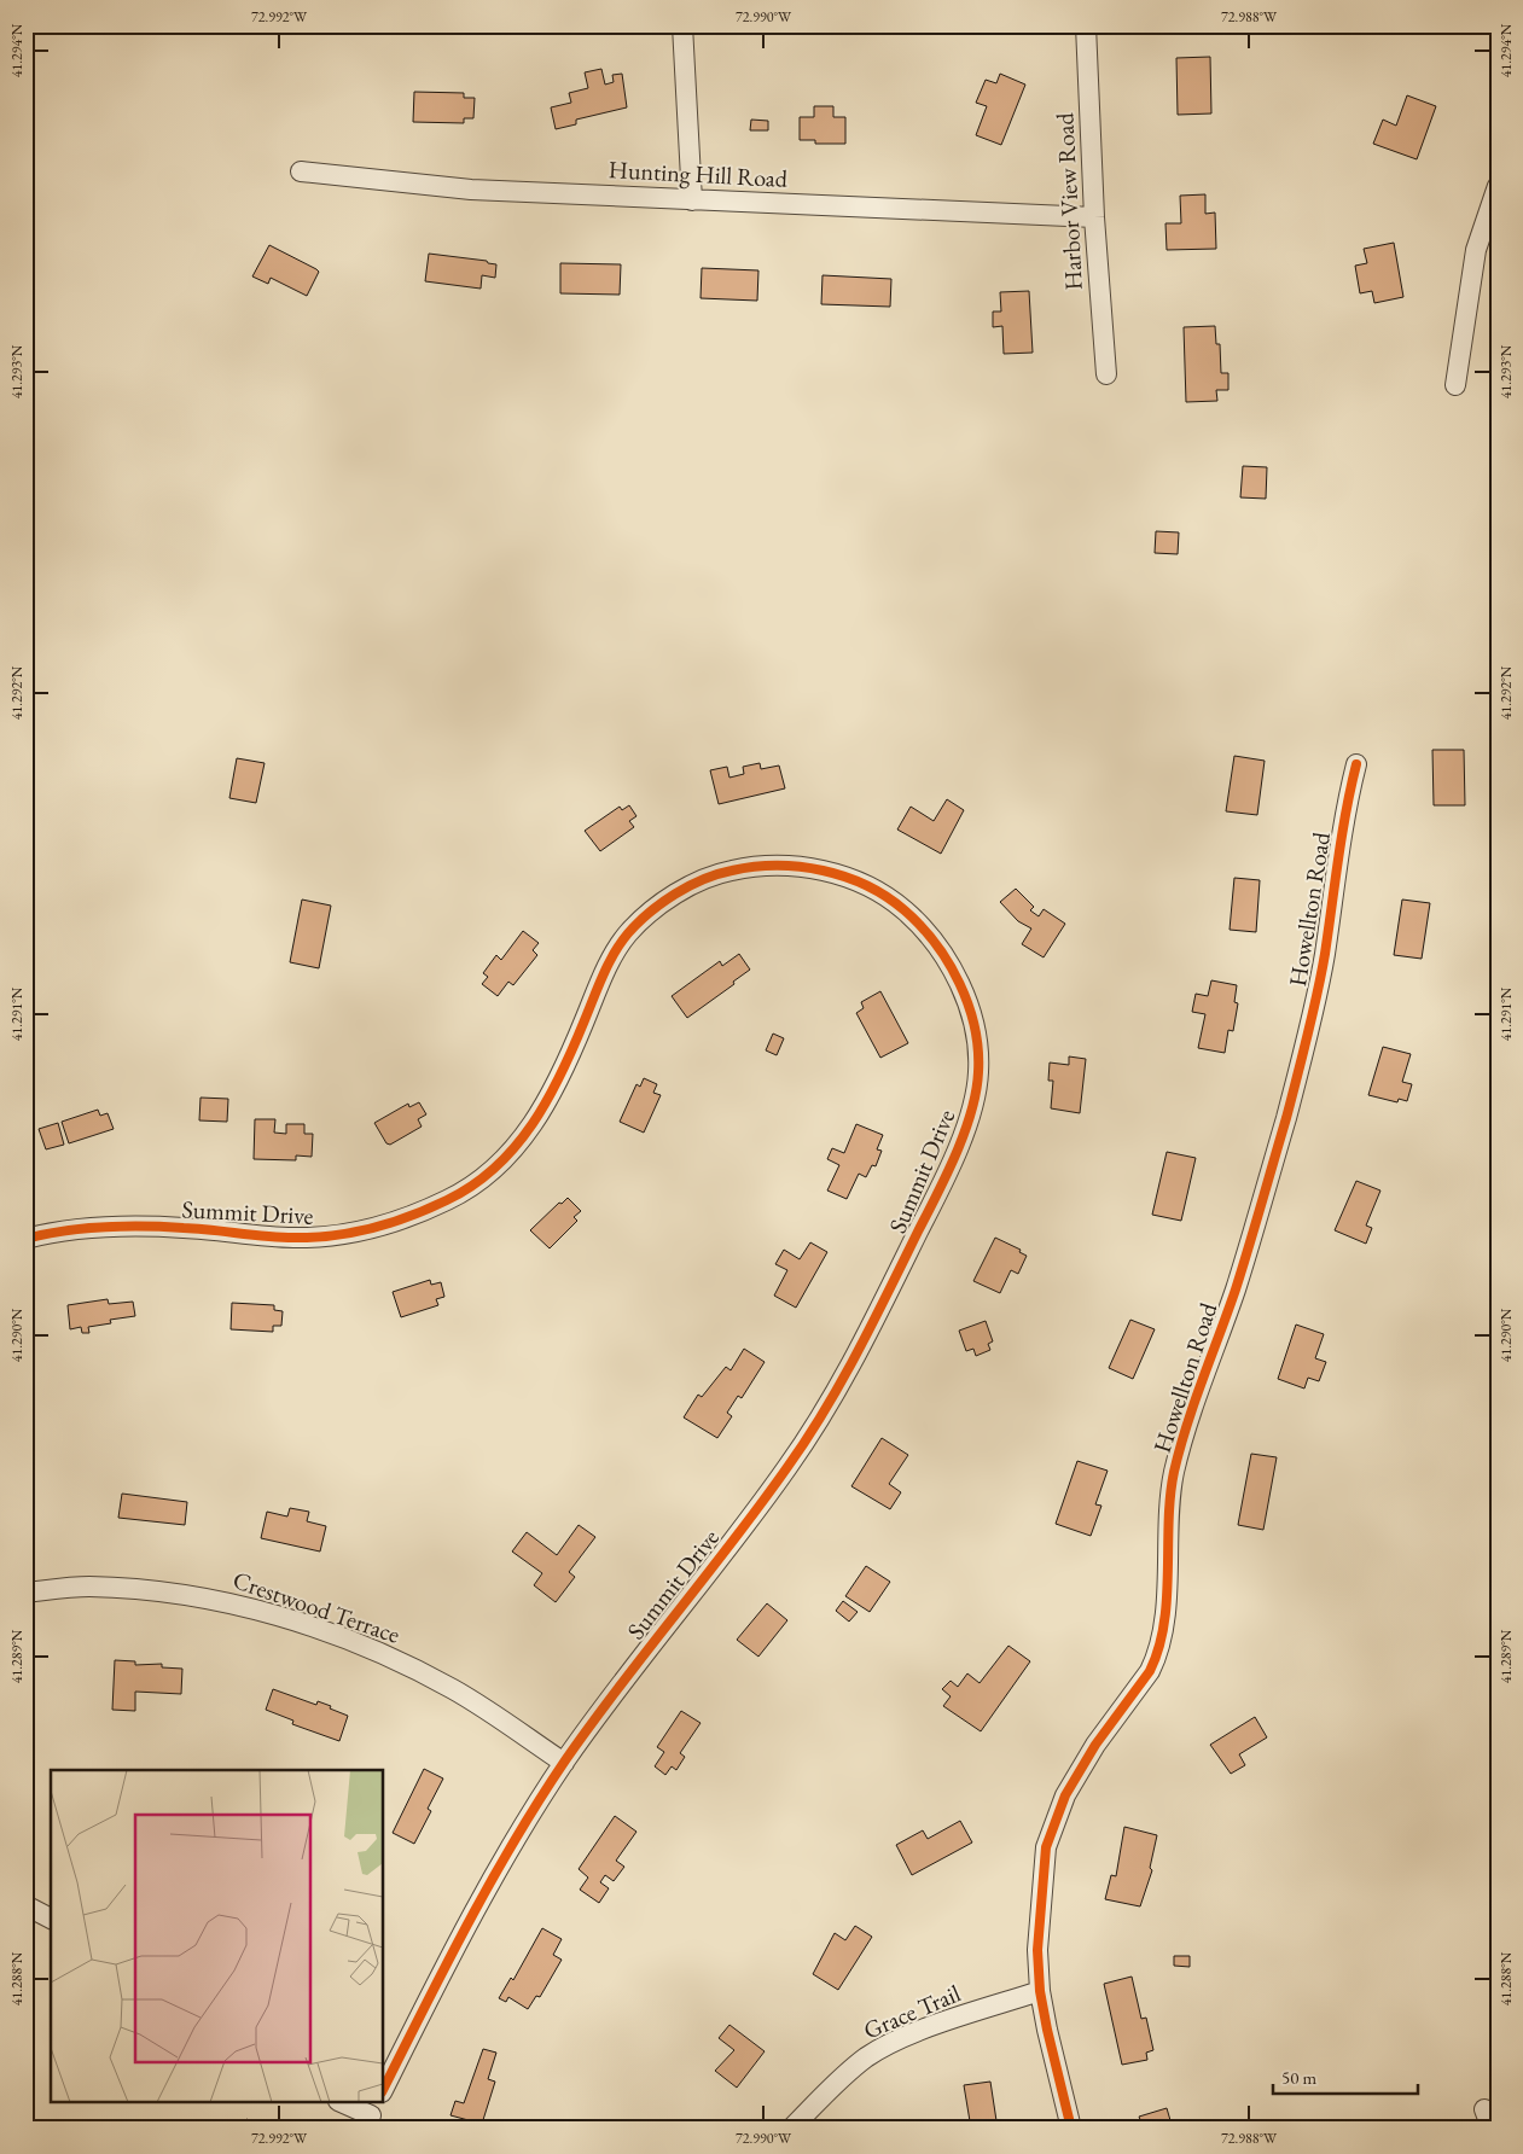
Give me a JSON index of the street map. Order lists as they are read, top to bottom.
{
  "streets": {
    "street": [
      "Hunting Hill Road",
      "Harbor View Road",
      "Howellton Road",
      "Summit Drive",
      "Crestwood Terrace",
      "Grace Trail"
    ]
  },
  "crossings": [
    ["Hunting Hill Road", "Harbor View Road"],
    ["Howellton Road", "Grace Trail"],
    ["Summit Drive", "Crestwood Terrace"]
  ],
  "scale_bar": "50 m",
  "coordinates": [
    "72.992°W",
    "72.990°W",
    "72.988°W",
    "41.294°N",
    "41.293°N",
    "41.292°N",
    "41.291°N",
    "41.290°N",
    "41.289°N",
    "41.288°N"
  ]
}
